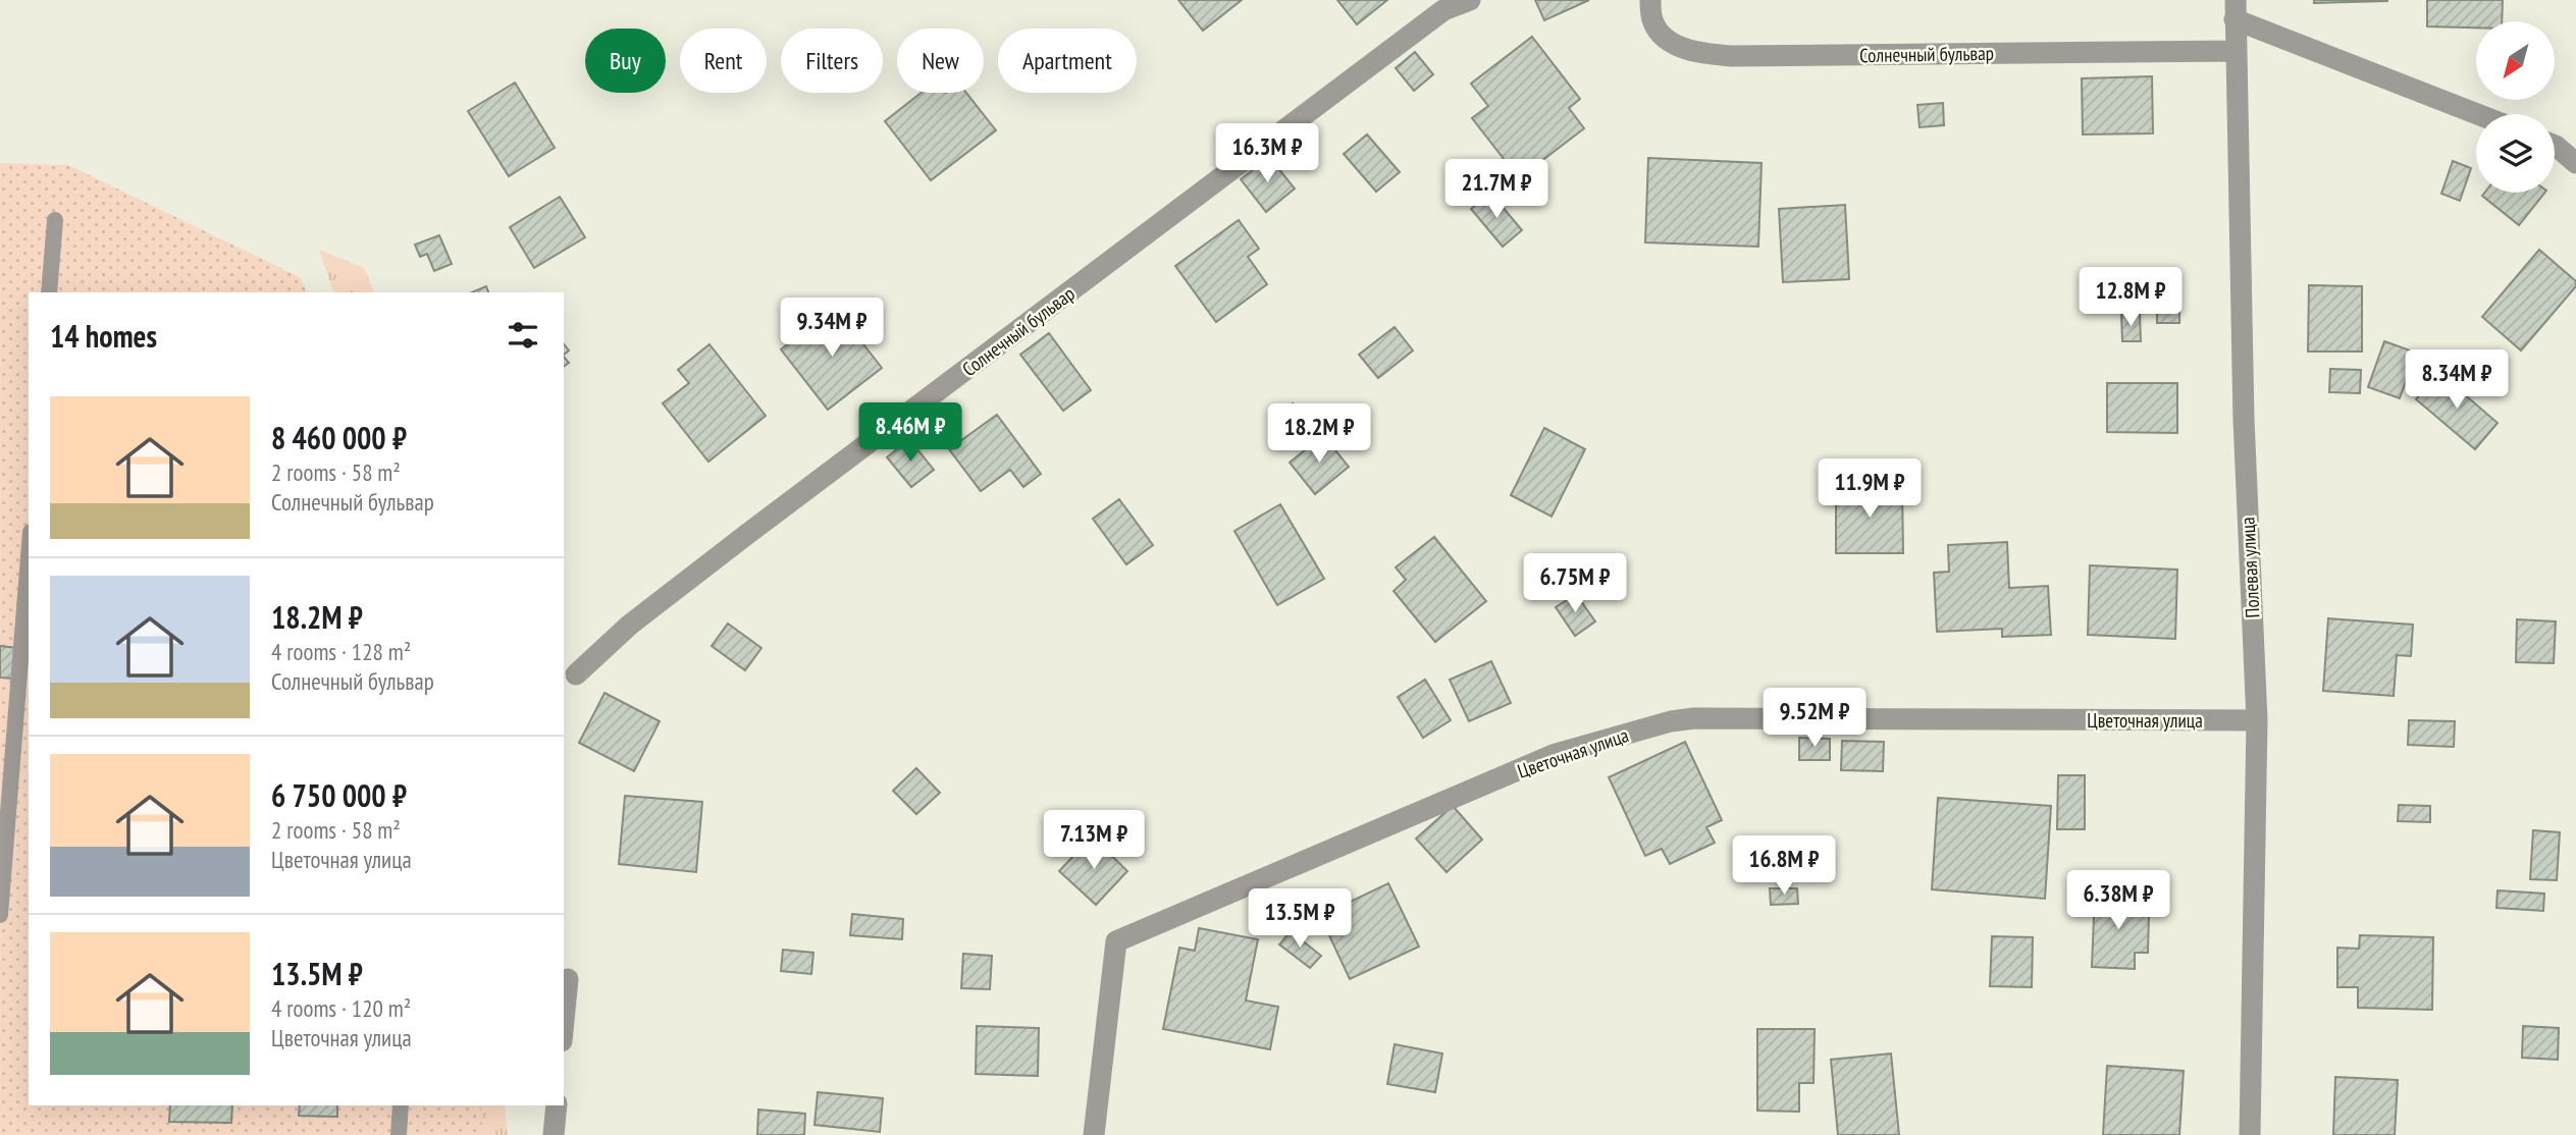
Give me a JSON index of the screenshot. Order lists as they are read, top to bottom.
{
  "streets": {
    "street": ["Солнечный бульвар", "Полевая улица", "Цветочная улица"]
  },
  "crossings": [
    ["Солнечный бульвар", "Полевая улица"],
    ["Полевая улица", "Цветочная улица"]
  ],
  "north": "bottom left",
  "page": {
    "chip": [
      "Buy",
      "Rent",
      "Filters",
      "New",
      "Apartment"
    ],
    "price": [
      "16.3M ₽",
      "21.7M ₽",
      "12.8M ₽",
      "9.34M ₽",
      "8.34M ₽",
      "8.46M ₽",
      "18.2M ₽",
      "11.9M ₽",
      "6.75M ₽",
      "9.52M ₽",
      "7.13M ₽",
      "16.8M ₽",
      "6.38M ₽",
      "13.5M ₽"
    ],
    "heading": "14 homes",
    "list": [
      {
        "name": "8 460 000 ₽",
        "note": "2 rooms · 58 m² · Солнечный бульвар"
      },
      {
        "name": "18.2M ₽",
        "note": "4 rooms · 128 m² · Солнечный бульвар"
      },
      {
        "name": "6 750 000 ₽",
        "note": "2 rooms · 58 m² · Цветочная улица"
      },
      {
        "name": "13.5M ₽",
        "note": "4 rooms · 120 m² · Цветочная улица"
      }
    ]
  }
}
